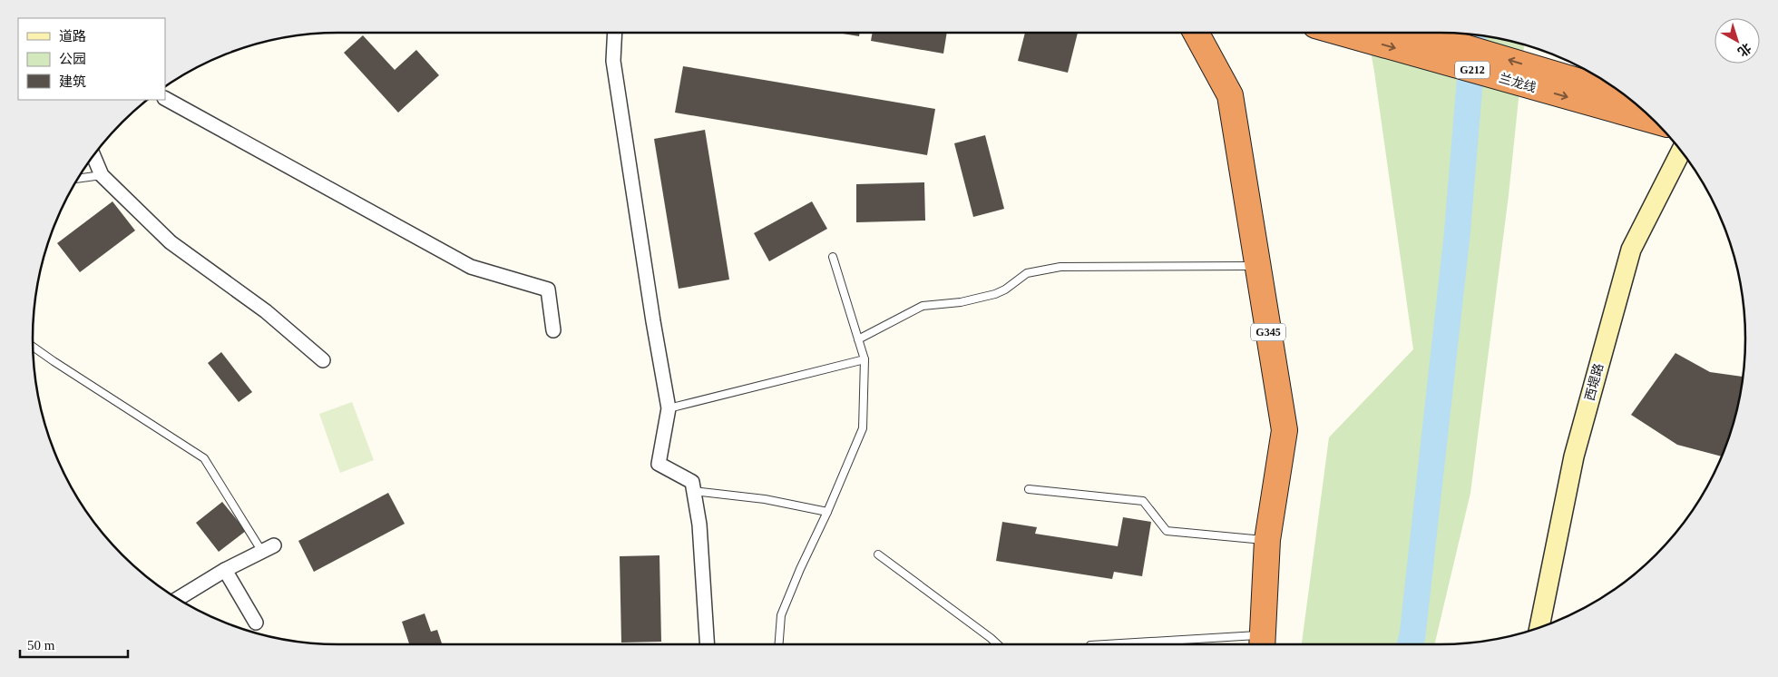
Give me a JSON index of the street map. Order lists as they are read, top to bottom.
{
  "streets": {
    "highway": ["G212", "兰龙线", "G345"],
    "street": ["西堤路"]
  },
  "legend": ["道路", "公园", "建筑"],
  "scale_bar": "50 m",
  "north": "bottom right"
}
